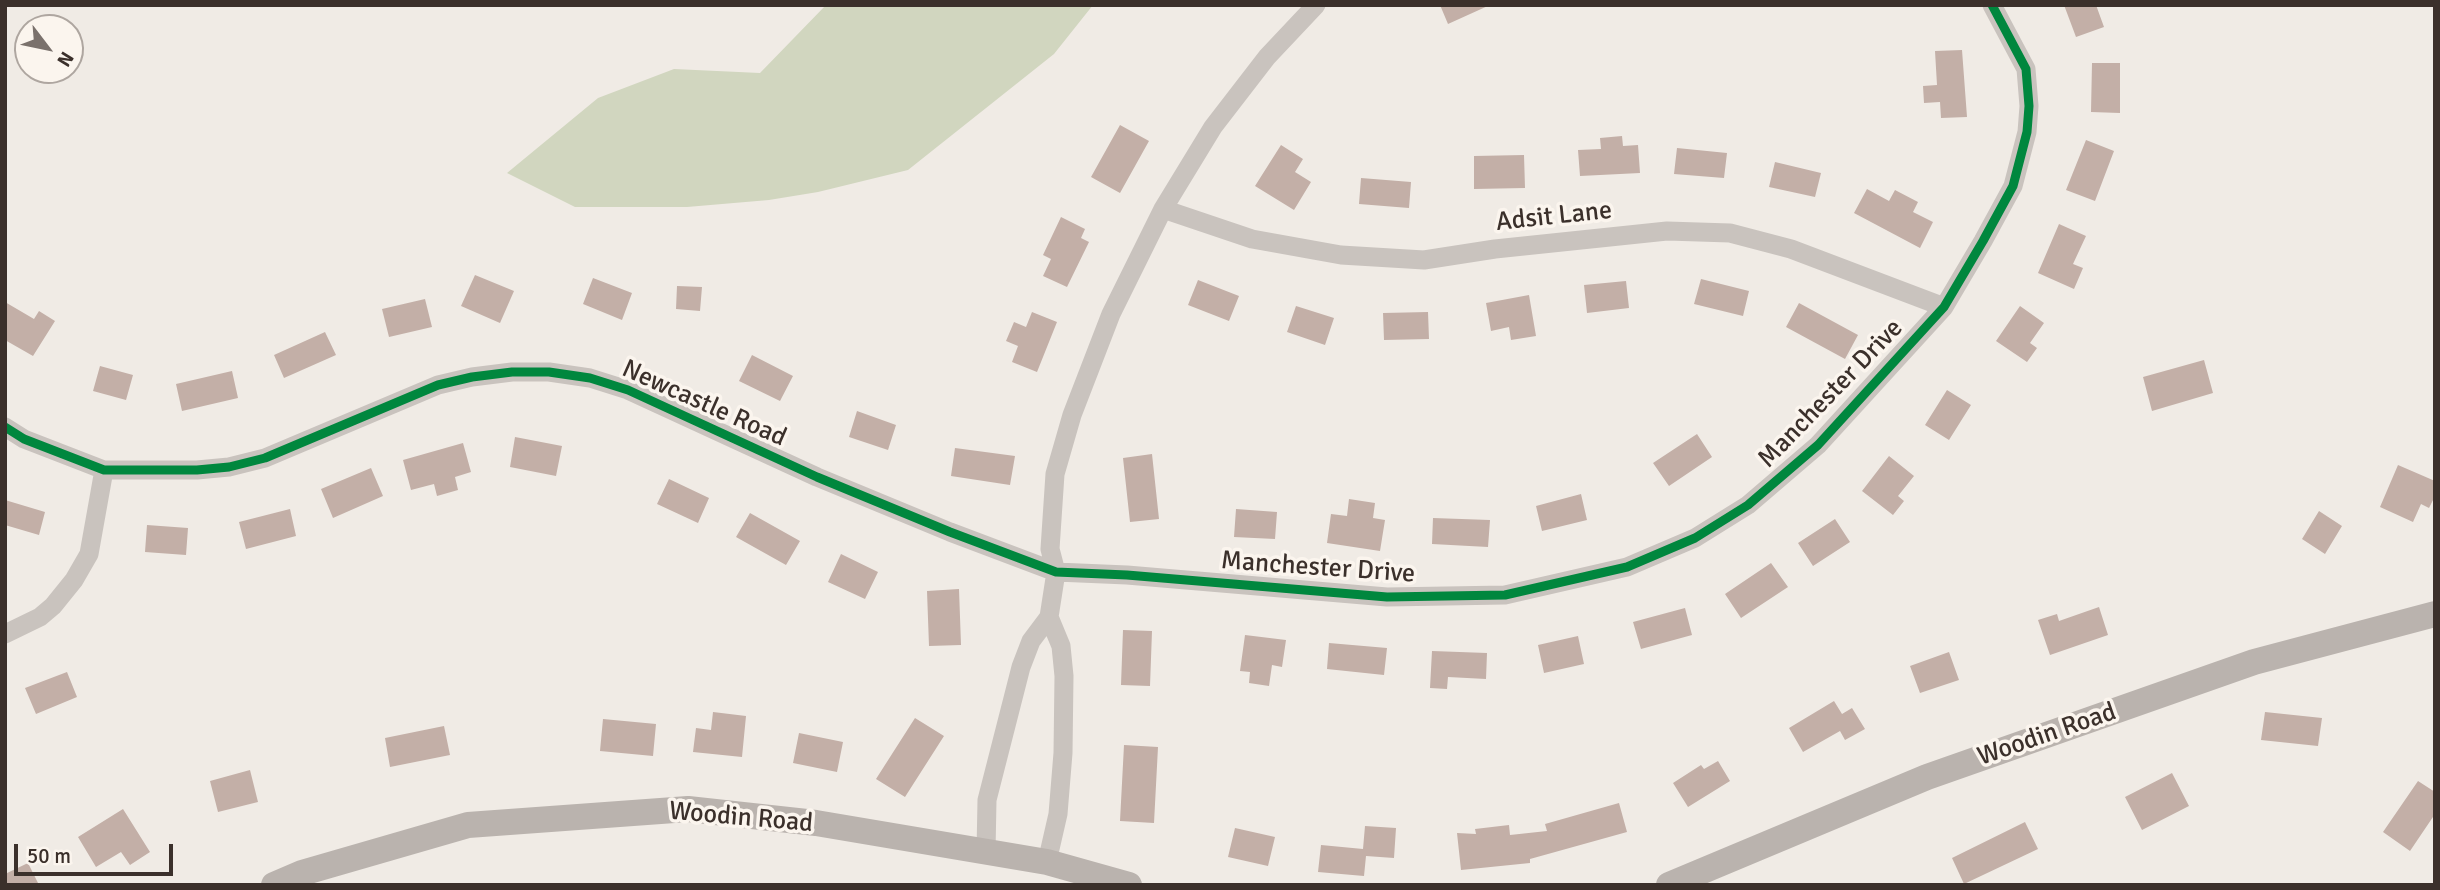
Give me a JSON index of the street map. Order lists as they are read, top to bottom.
{
  "streets": {
    "street": [
      "Adsit Lane",
      "Manchester Drive",
      "Newcastle Road",
      "Woodin Road"
    ]
  },
  "crossings": [
    ["Adsit Lane", "Manchester Drive"],
    ["Manchester Drive", "Newcastle Road"]
  ],
  "scale_bar": "50 m",
  "north": "bottom right"
}
